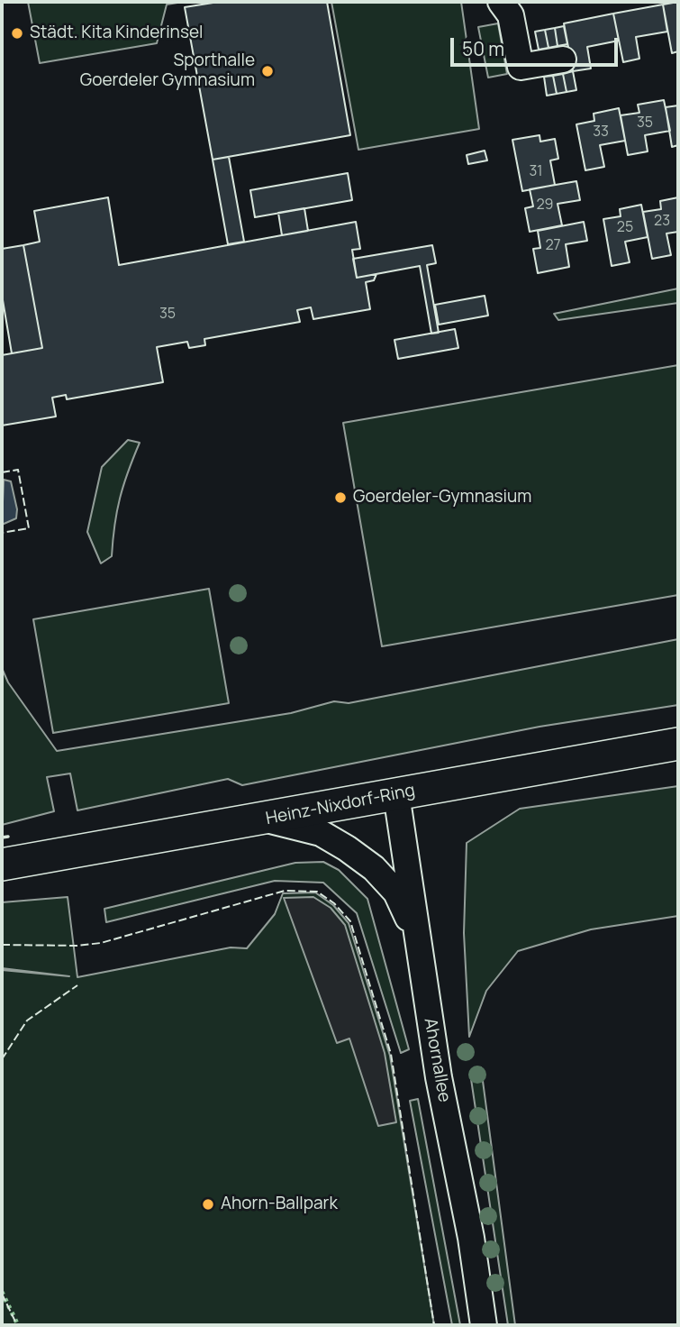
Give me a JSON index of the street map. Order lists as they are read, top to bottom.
{
  "streets": {
    "main road": ["Heinz-Nixdorf-Ring"],
    "street": ["Ahornallee"]
  },
  "crossings": [
    ["Heinz-Nixdorf-Ring", "Ahornallee"]
  ],
  "places": [
    "Städt. Kita Kinderinsel",
    "Sporthalle Goerdeler Gymnasium",
    "Goerdeler-Gymnasium",
    "Ahorn-Ballpark"
  ],
  "house_numbers": [
    "35",
    "33",
    "31",
    "29",
    "23",
    "25",
    "27",
    "35"
  ],
  "scale_bar": "50 m"
}
